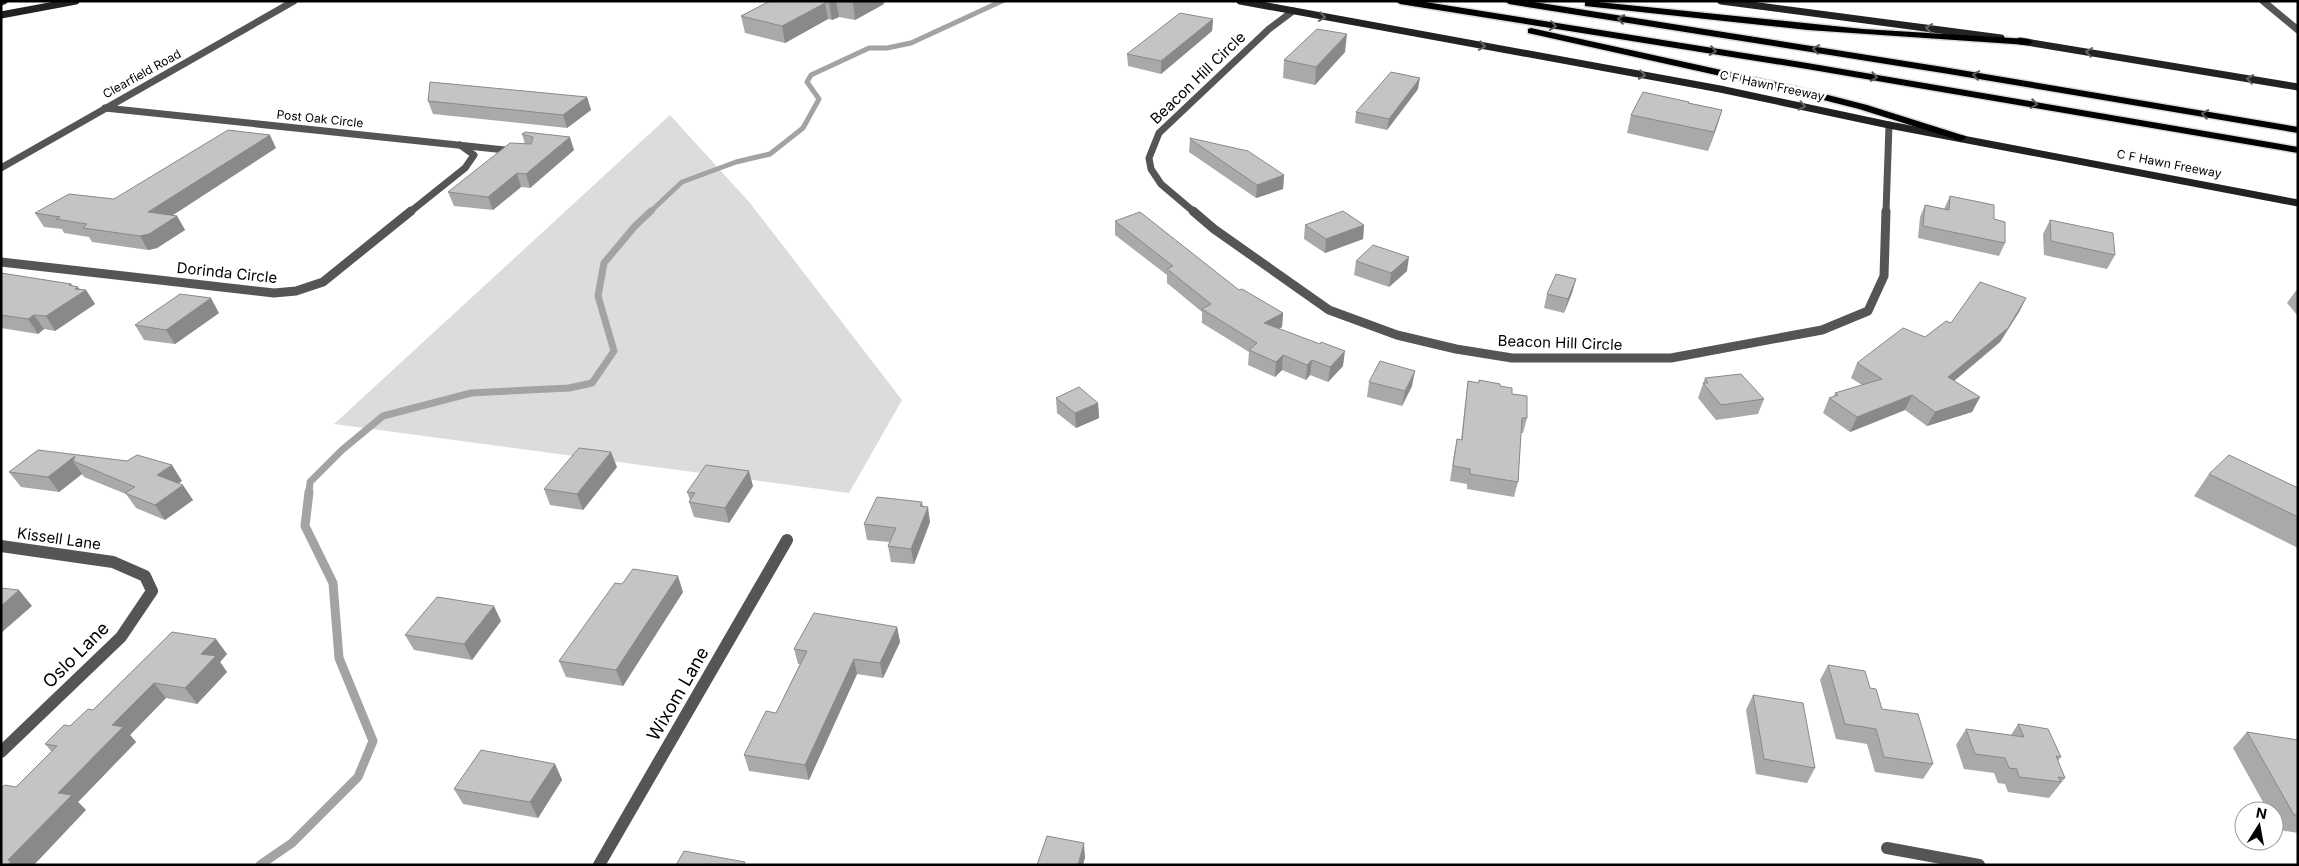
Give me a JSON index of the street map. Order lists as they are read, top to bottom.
{
  "streets": {
    "highway": ["C F Hawn Freeway"],
    "street": [
      "Clearfield Road",
      "Beacon Hill Circle",
      "Post Oak Circle",
      "Dorinda Circle",
      "Kissell Lane",
      "Oslo Lane",
      "Wixom Lane"
    ]
  },
  "crossings": [
    ["Clearfield Road", "Post Oak Circle"],
    ["Beacon Hill Circle", "C F Hawn Freeway"],
    ["Post Oak Circle", "Dorinda Circle"],
    ["Kissell Lane", "Oslo Lane"]
  ],
  "north": "top"
}
